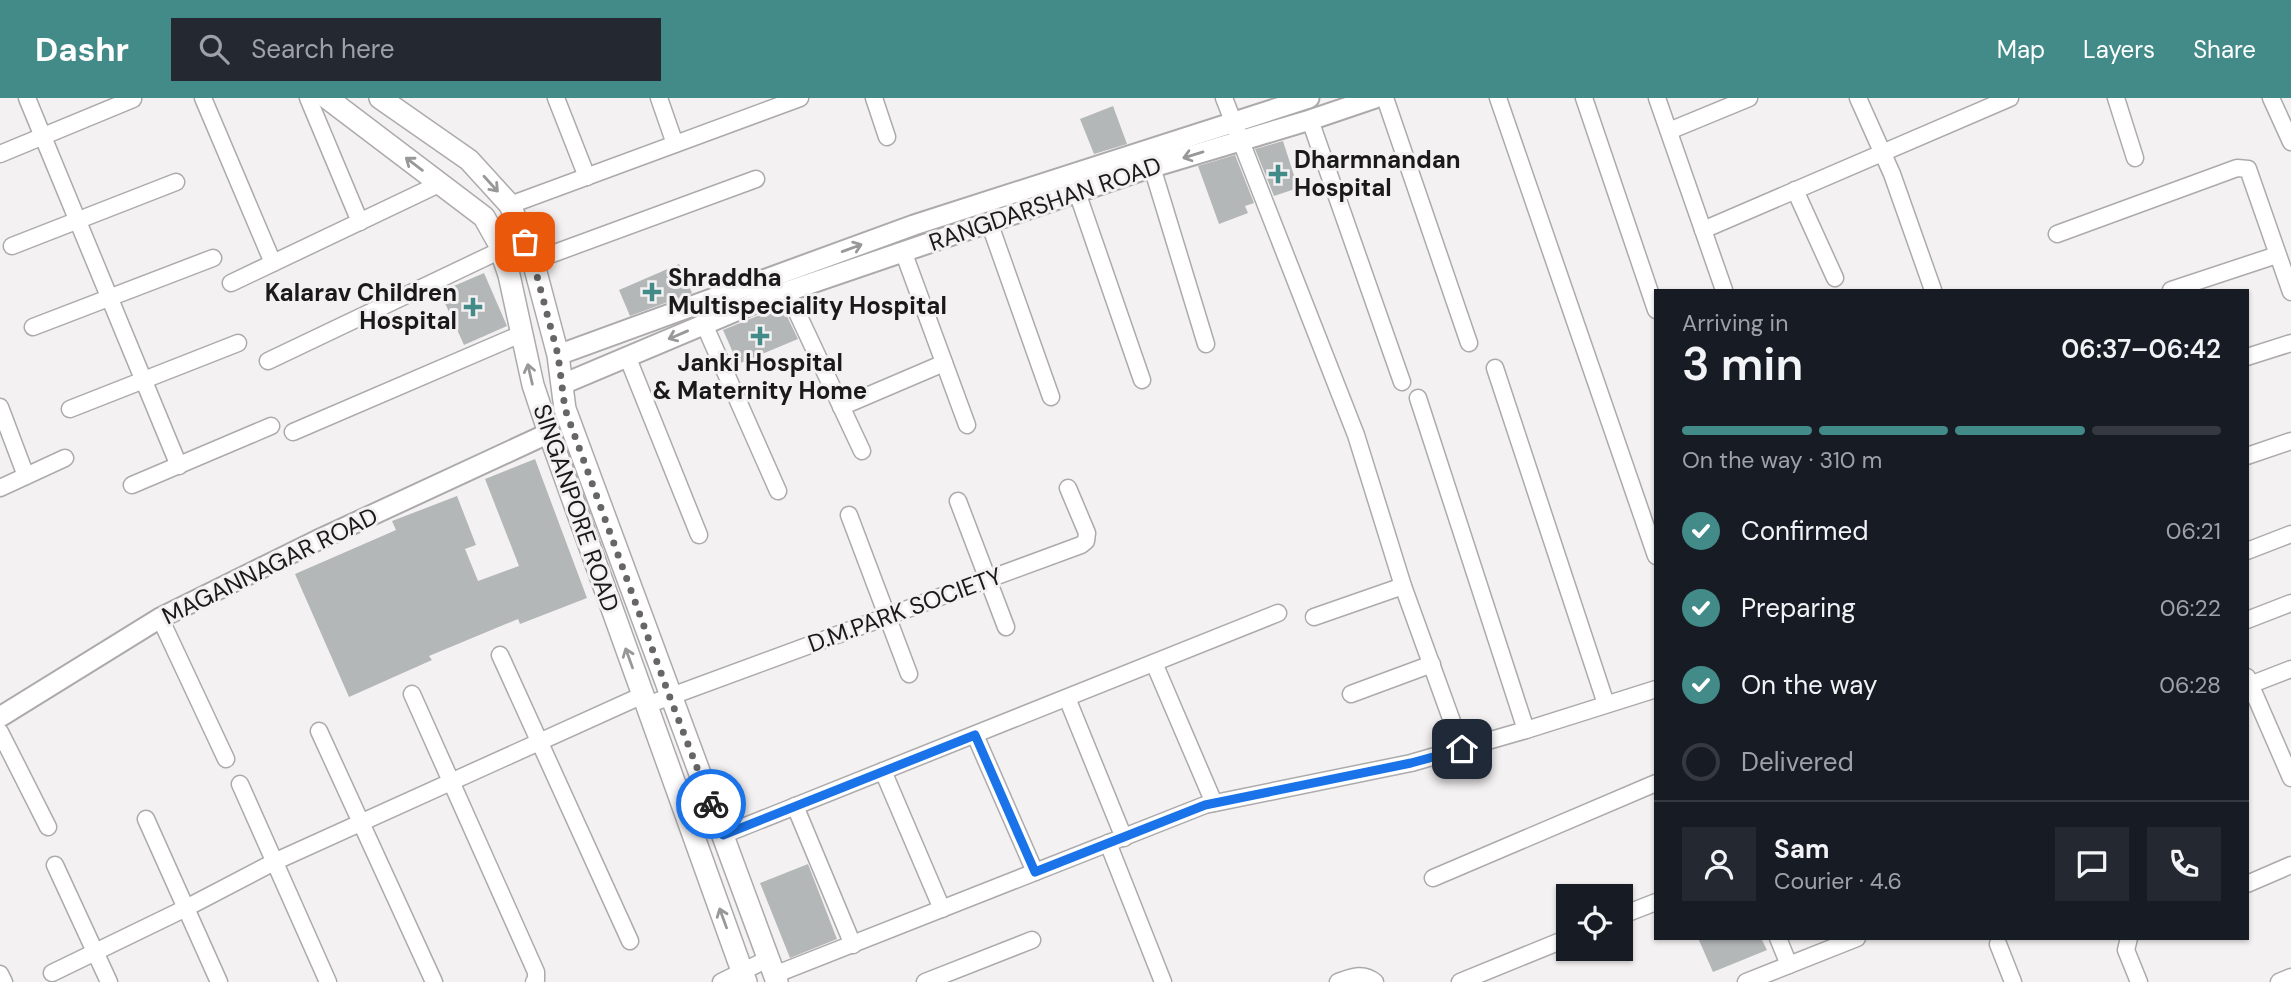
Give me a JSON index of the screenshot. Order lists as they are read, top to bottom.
{
  "streets": {
    "main road": ["SINGANPORE ROAD"],
    "street": ["RANGDARSHAN ROAD", "MAGANNAGAR ROAD", "D.M.PARK SOCIETY"]
  },
  "crossings": [
    ["RANGDARSHAN ROAD", "SINGANPORE ROAD"],
    ["SINGANPORE ROAD", "MAGANNAGAR ROAD"],
    ["SINGANPORE ROAD", "D.M.PARK SOCIETY"]
  ],
  "places": {
    "health": [
      "Dharmnandan Hospital",
      "Shraddha Multispeciality Hospital",
      "Kalarav Children Hospital",
      "Janki Hospital & Maternity Home"
    ]
  },
  "page": {
    "header": "Dashr",
    "search": "Search here",
    "nav": ["Map", "Layers", "Share"],
    "heading": ["3 min", "Arriving in", "06:37–06:42"],
    "panel": ["Sam", "Courier · 4.6"],
    "bar": "On the way · 310 m",
    "list": [
      ["Confirmed", "06:21"],
      ["Preparing", "06:22"],
      ["On the way", "06:28"],
      "Delivered"
    ]
  }
}
